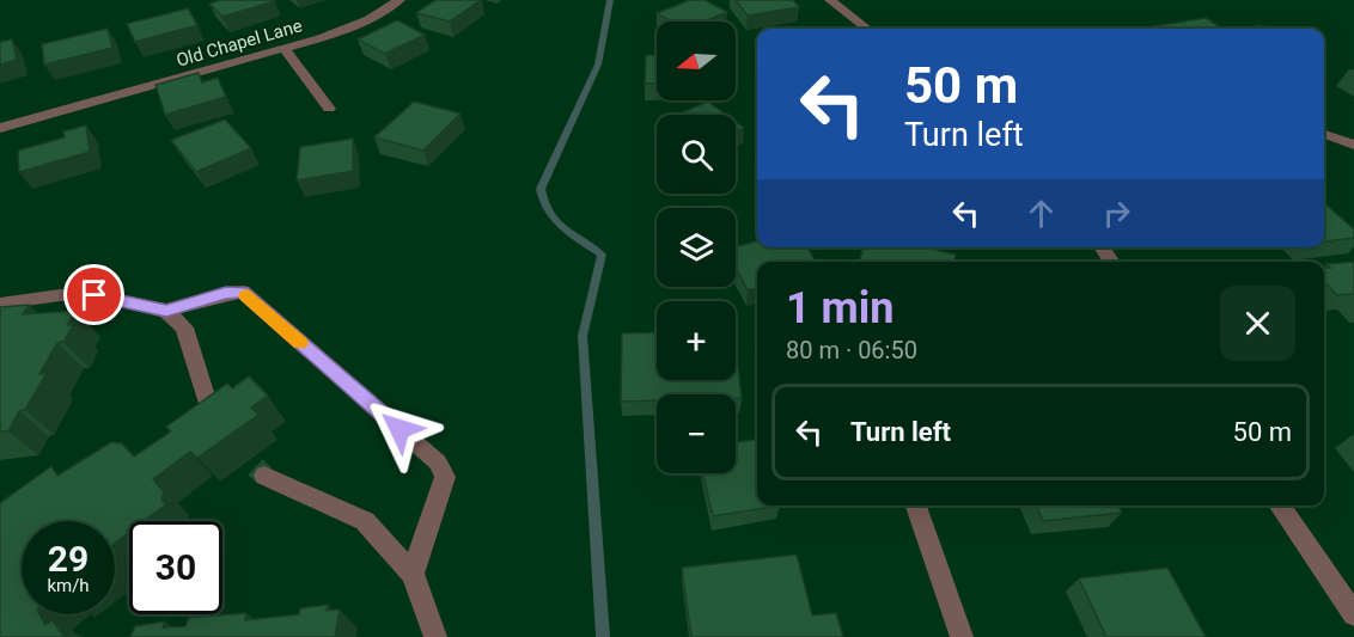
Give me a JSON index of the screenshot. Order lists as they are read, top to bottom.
{
  "streets": {
    "street": ["Old Chapel Lane"]
  },
  "north": "left",
  "page": {
    "map_buttons": ["+", "−"],
    "turn": ["50 m", "Turn left"],
    "heading": ["1 min", "80 m · 06:50"],
    "list": [
      {
        "name": "Turn left",
        "value": "50 m"
      }
    ],
    "speed": "29 km/h",
    "limit": "30"
  }
}
